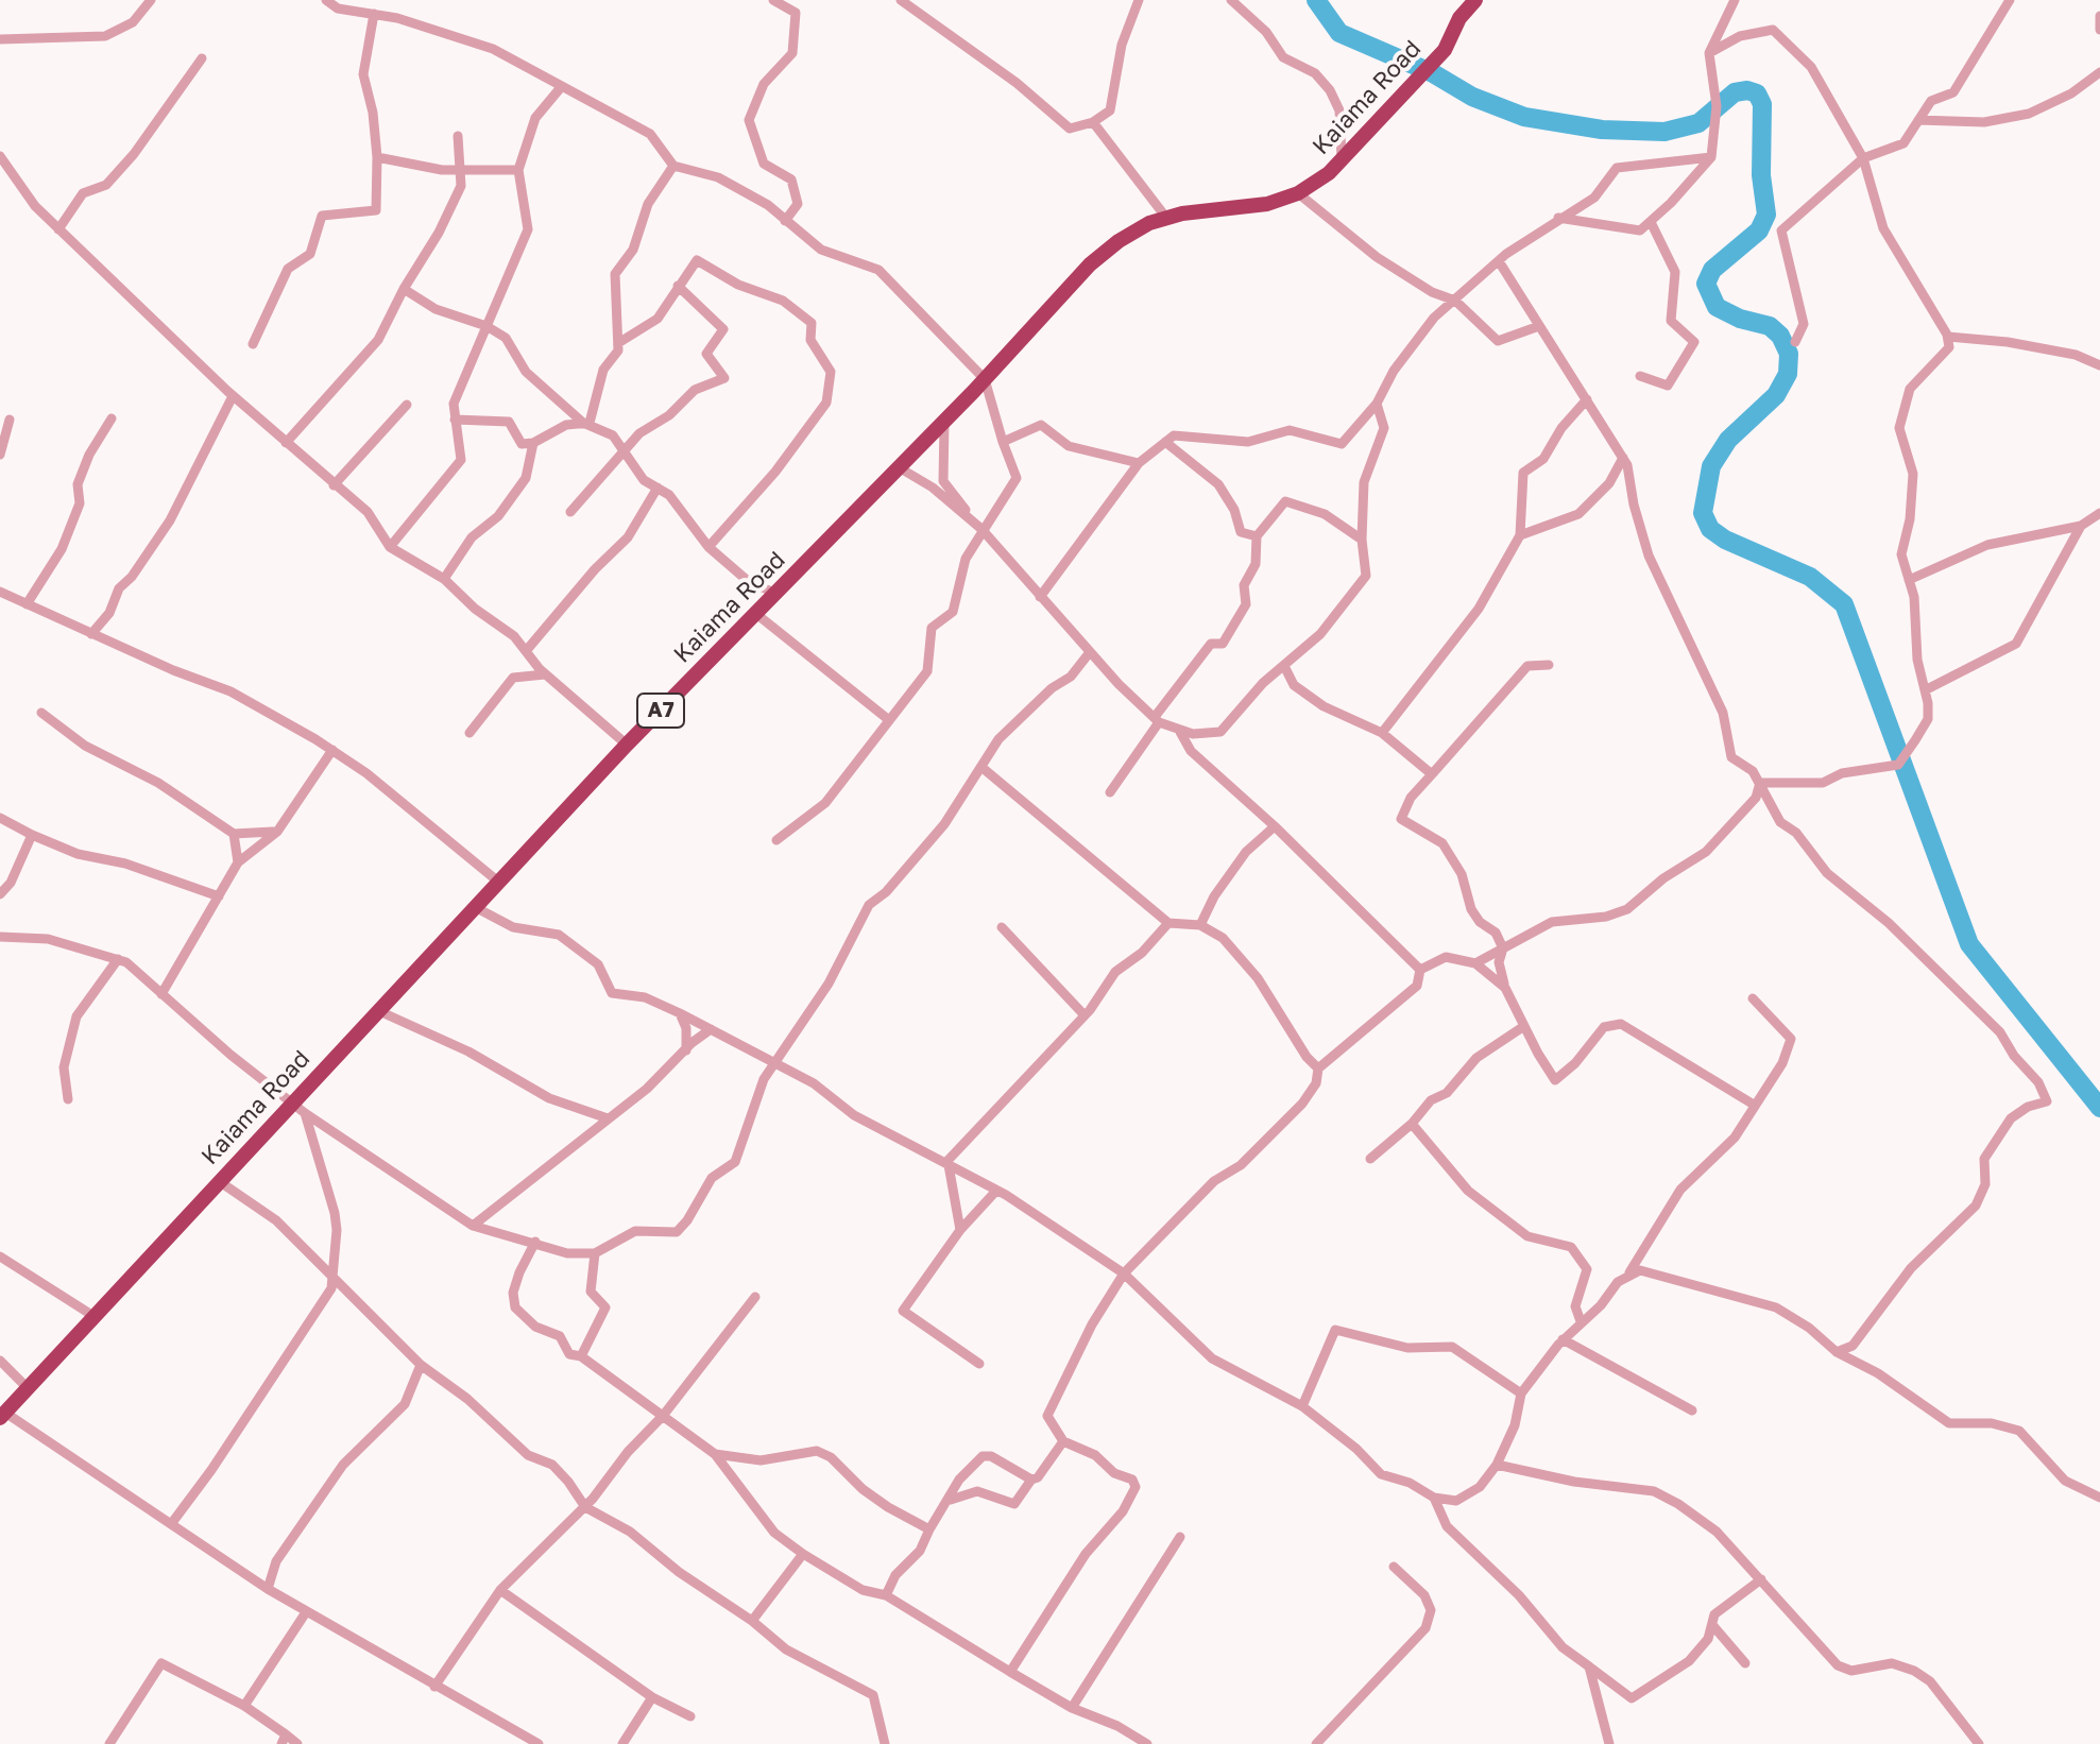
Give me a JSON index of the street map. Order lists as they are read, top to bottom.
{
  "streets": {
    "highway": ["Kaiama Road", "A7"]
  }
}
